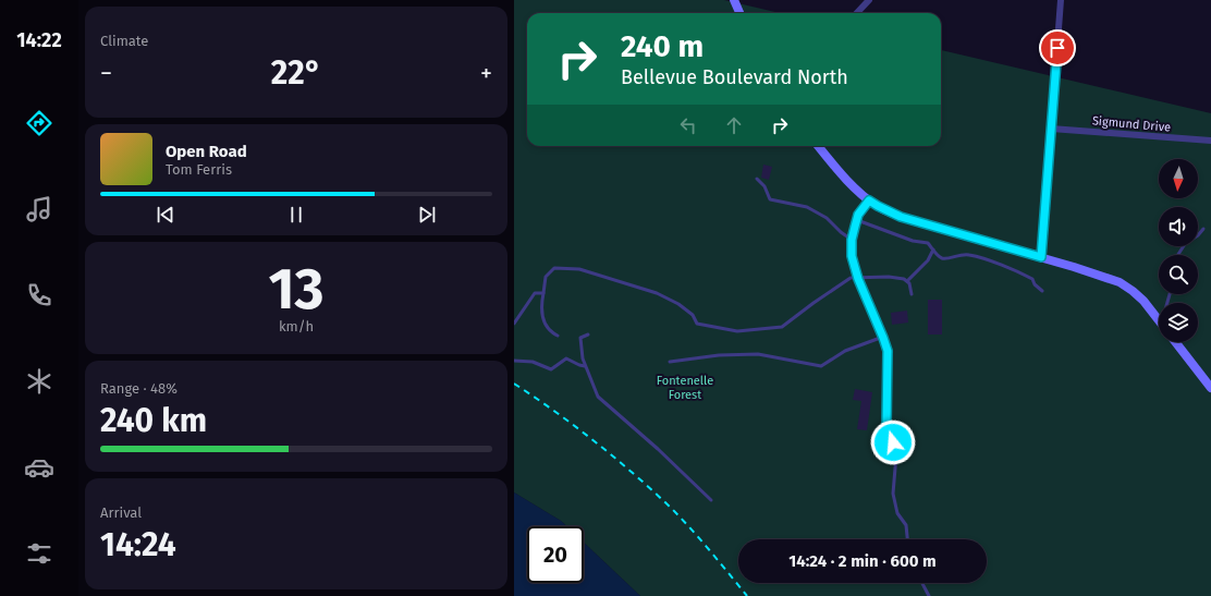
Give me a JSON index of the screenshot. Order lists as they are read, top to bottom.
{
  "streets": {
    "street": ["Sigmund Drive"]
  },
  "parks": ["Fontenelle Forest"],
  "north": "bottom",
  "page": {
    "tabs": "14:22",
    "tile": [
      "Climate",
      ["13", "km/h"],
      ["Range · 48%", "240 km"],
      ["Arrival", "14:24"]
    ],
    "turn": ["240 m", "Bellevue Boulevard North"],
    "heat": ["−", "22°", "+"],
    "song": ["Open Road", "Tom Ferris"],
    "limit": "20",
    "trip": "14:24 · 2 min · 600 m"
  }
}
